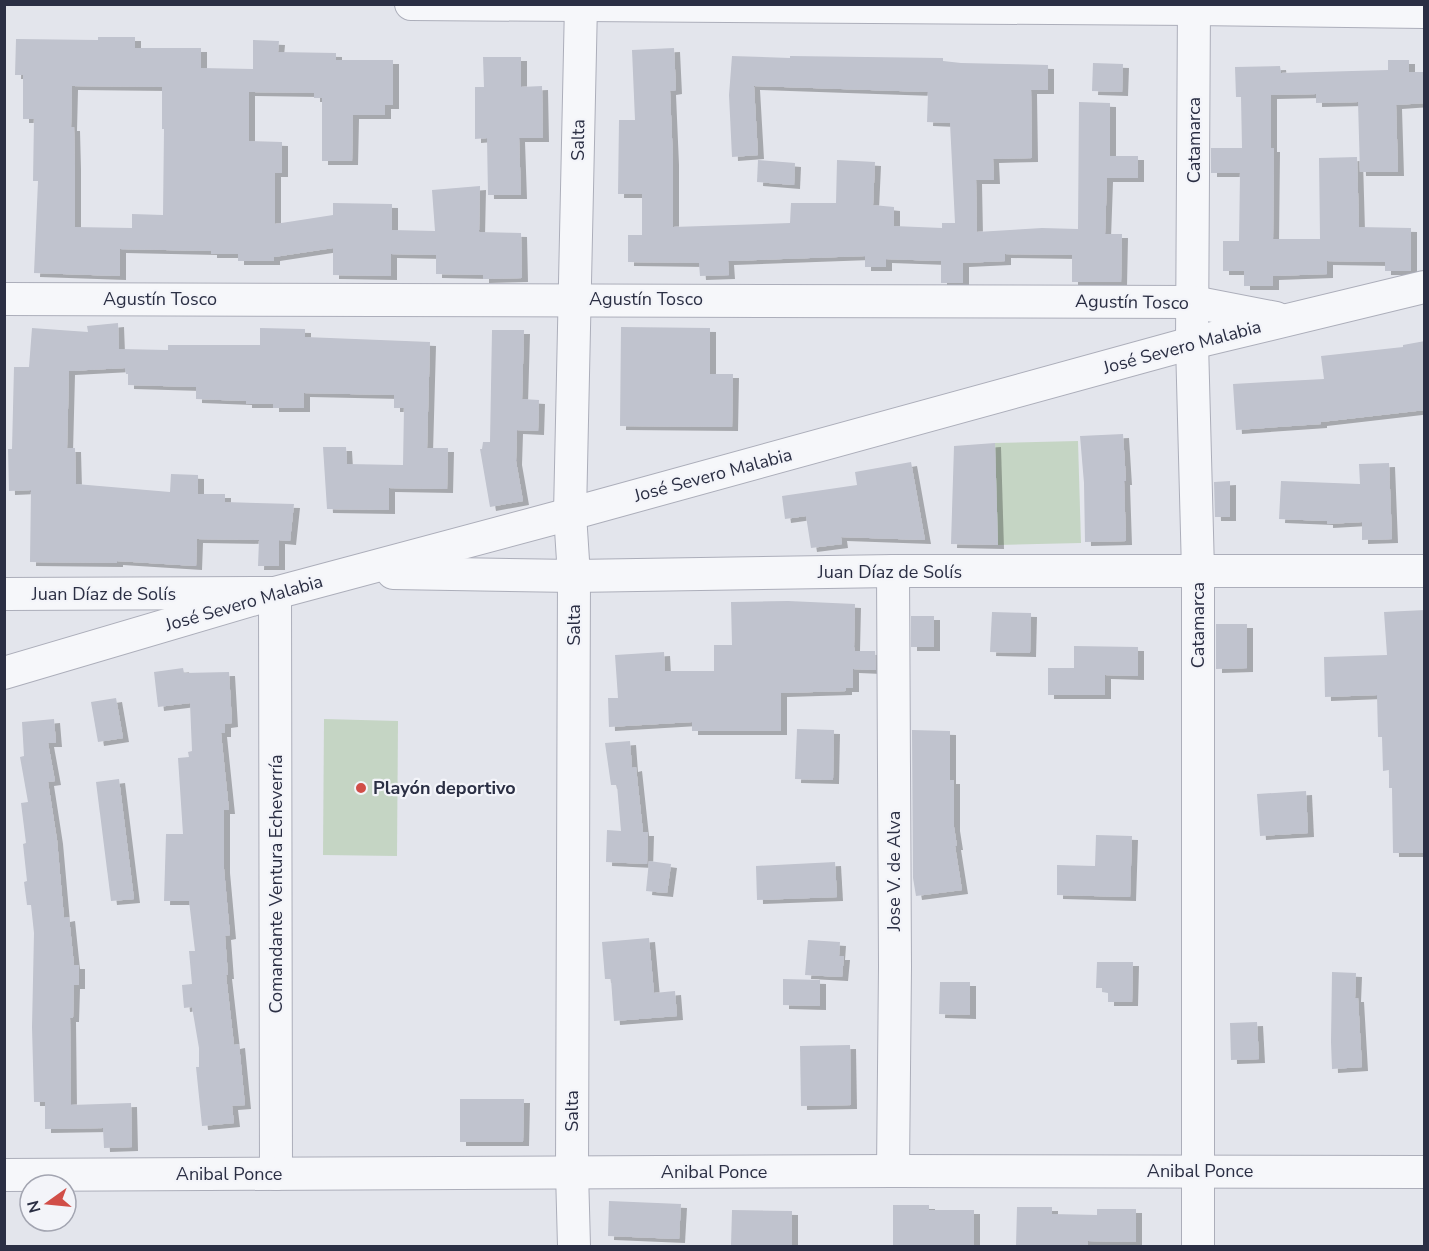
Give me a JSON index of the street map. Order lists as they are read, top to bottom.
{
  "streets": {
    "street": [
      "Salta",
      "Catamarca",
      "Agustín Tosco",
      "José Severo Malabia",
      "Juan Díaz de Solís",
      "Jose V. de Alva",
      "Comandante Ventura Echeverría",
      "Anibal Ponce"
    ]
  },
  "crossings": [
    ["Salta", "Agustín Tosco"],
    ["Salta", "José Severo Malabia"],
    ["Salta", "Juan Díaz de Solís"],
    ["Salta", "Anibal Ponce"],
    ["Catamarca", "Agustín Tosco"],
    ["Catamarca", "José Severo Malabia"],
    ["Catamarca", "Juan Díaz de Solís"],
    ["Catamarca", "Anibal Ponce"],
    ["Agustín Tosco", "José Severo Malabia"],
    ["José Severo Malabia", "Juan Díaz de Solís"],
    ["José Severo Malabia", "Comandante Ventura Echeverría"],
    ["Juan Díaz de Solís", "Jose V. de Alva"],
    ["Juan Díaz de Solís", "Comandante Ventura Echeverría"],
    ["Jose V. de Alva", "Anibal Ponce"],
    ["Comandante Ventura Echeverría", "Anibal Ponce"]
  ],
  "places": ["Playón deportivo"],
  "north": "left"
}
